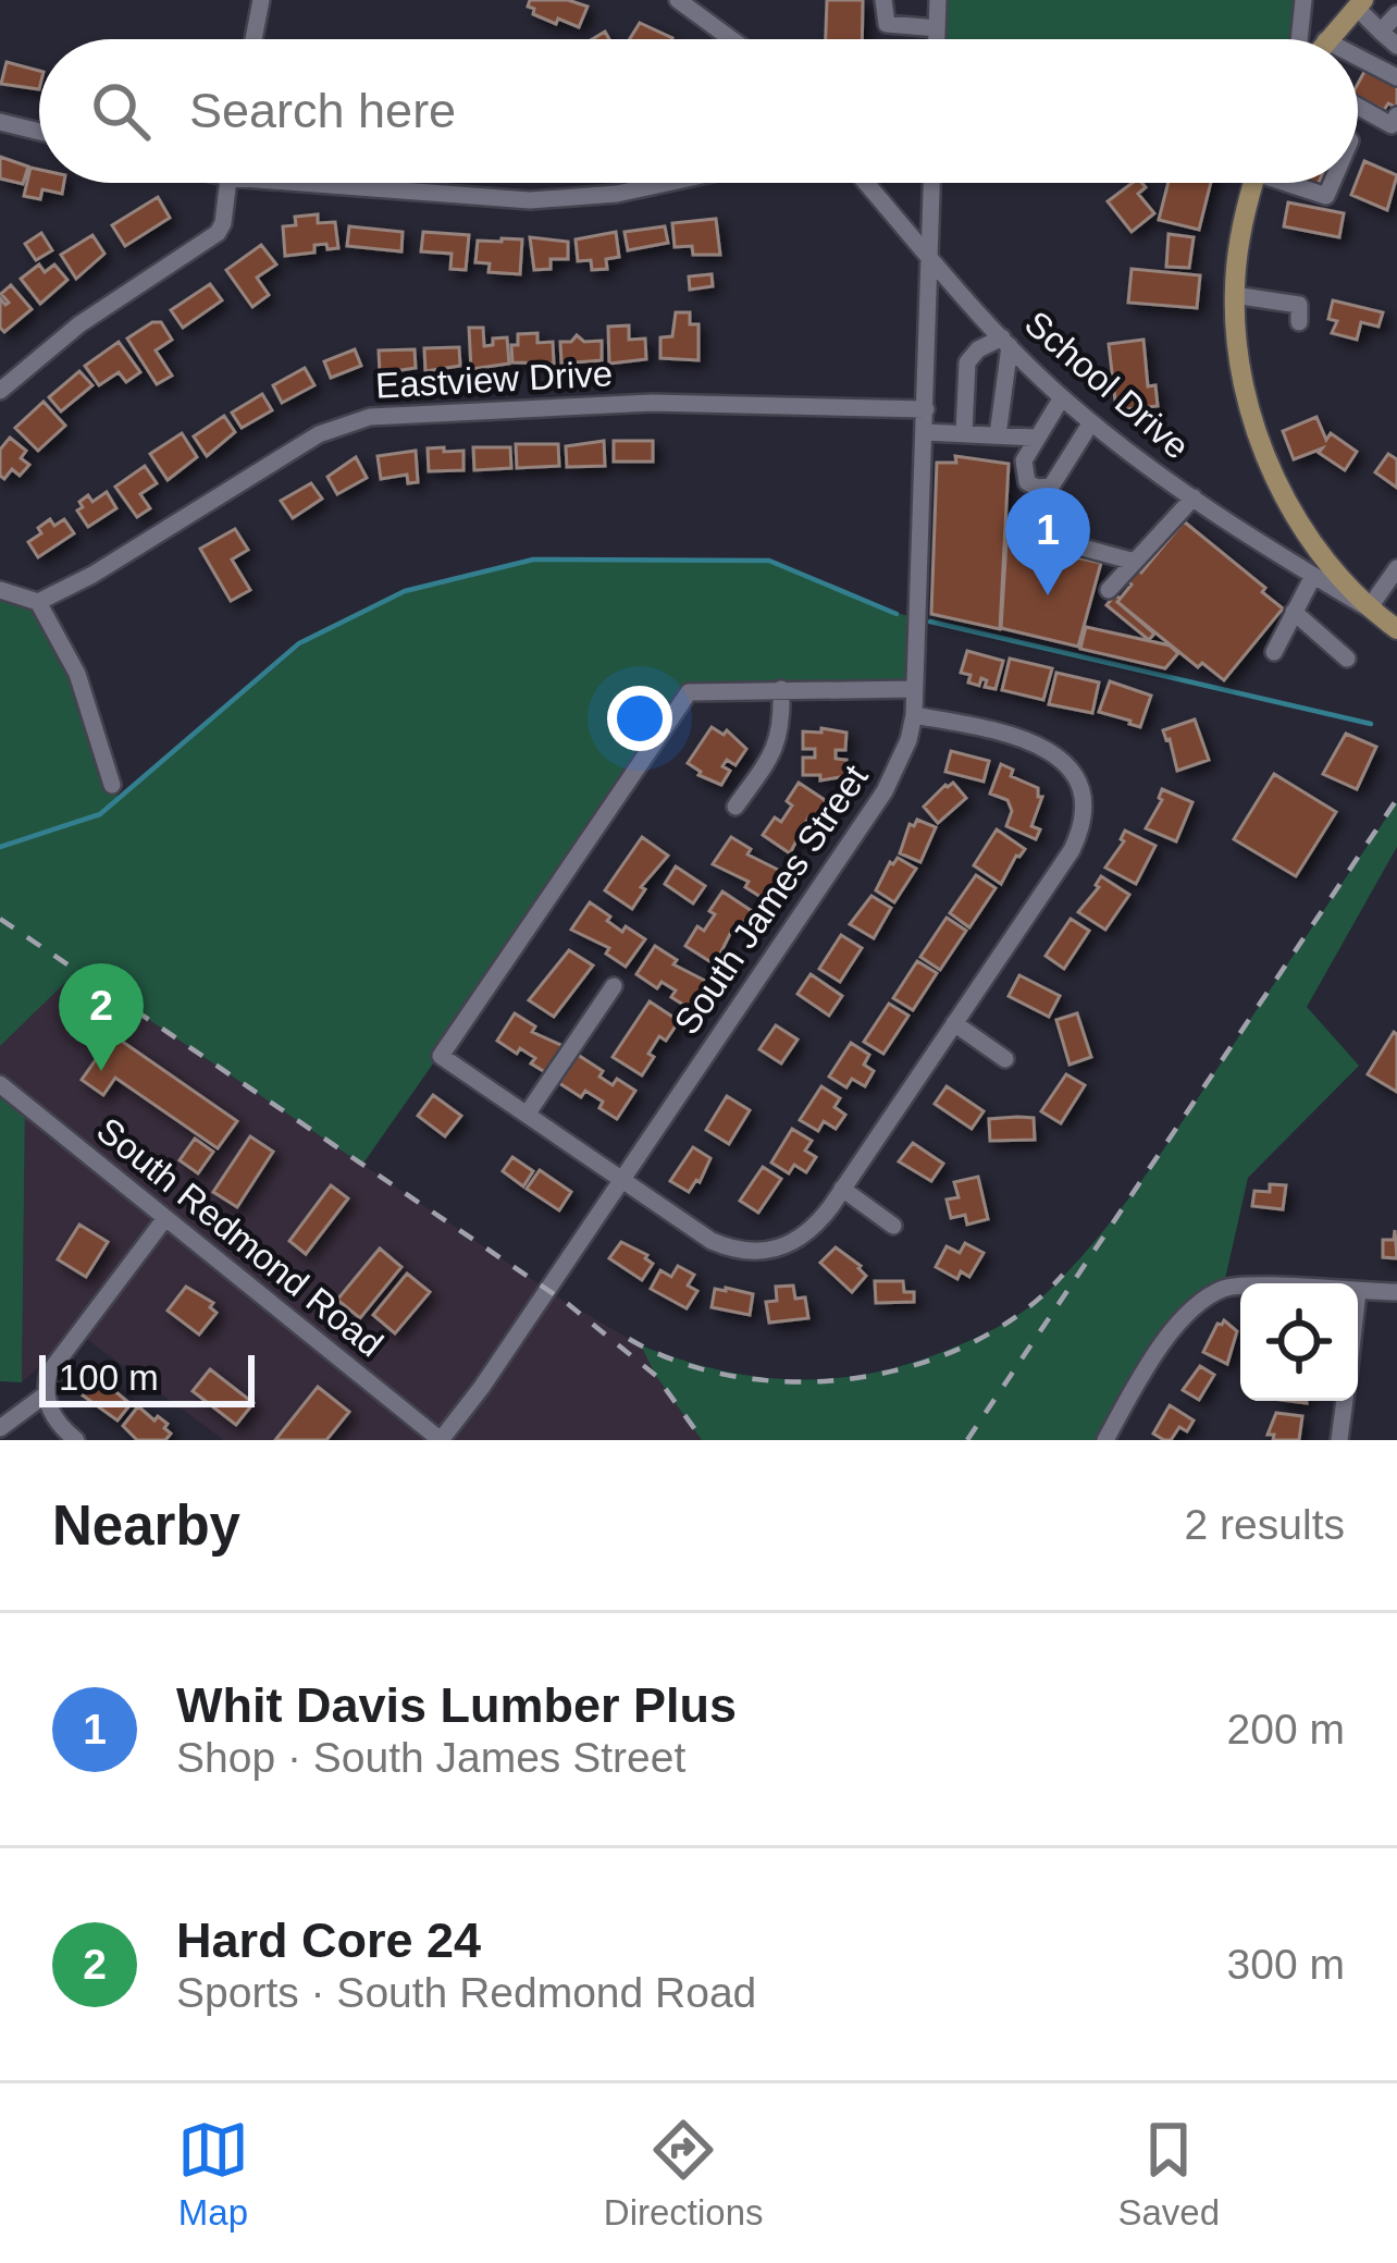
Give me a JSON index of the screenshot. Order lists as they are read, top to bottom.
{
  "streets": {
    "street": [
      "Eastview Drive",
      "School Drive",
      "South James Street",
      "South Redmond Road"
    ]
  },
  "crossings": [
    ["Eastview Drive", "South James Street"],
    ["School Drive", "South James Street"],
    ["South James Street", "South Redmond Road"]
  ],
  "scale_bar": "100 m",
  "page": {
    "search": "Search here",
    "pins": ["1", "2"],
    "scale": "100 m",
    "heading": ["Nearby", "2 results"],
    "list": [
      {
        "mark": "1",
        "name": "Whit Davis Lumber Plus",
        "note": "Shop · South James Street",
        "value": "200 m"
      },
      {
        "mark": "2",
        "name": "Hard Core 24",
        "note": "Sports · South Redmond Road",
        "value": "300 m"
      }
    ],
    "nav": ["Map", "Directions", "Saved"]
  }
}
